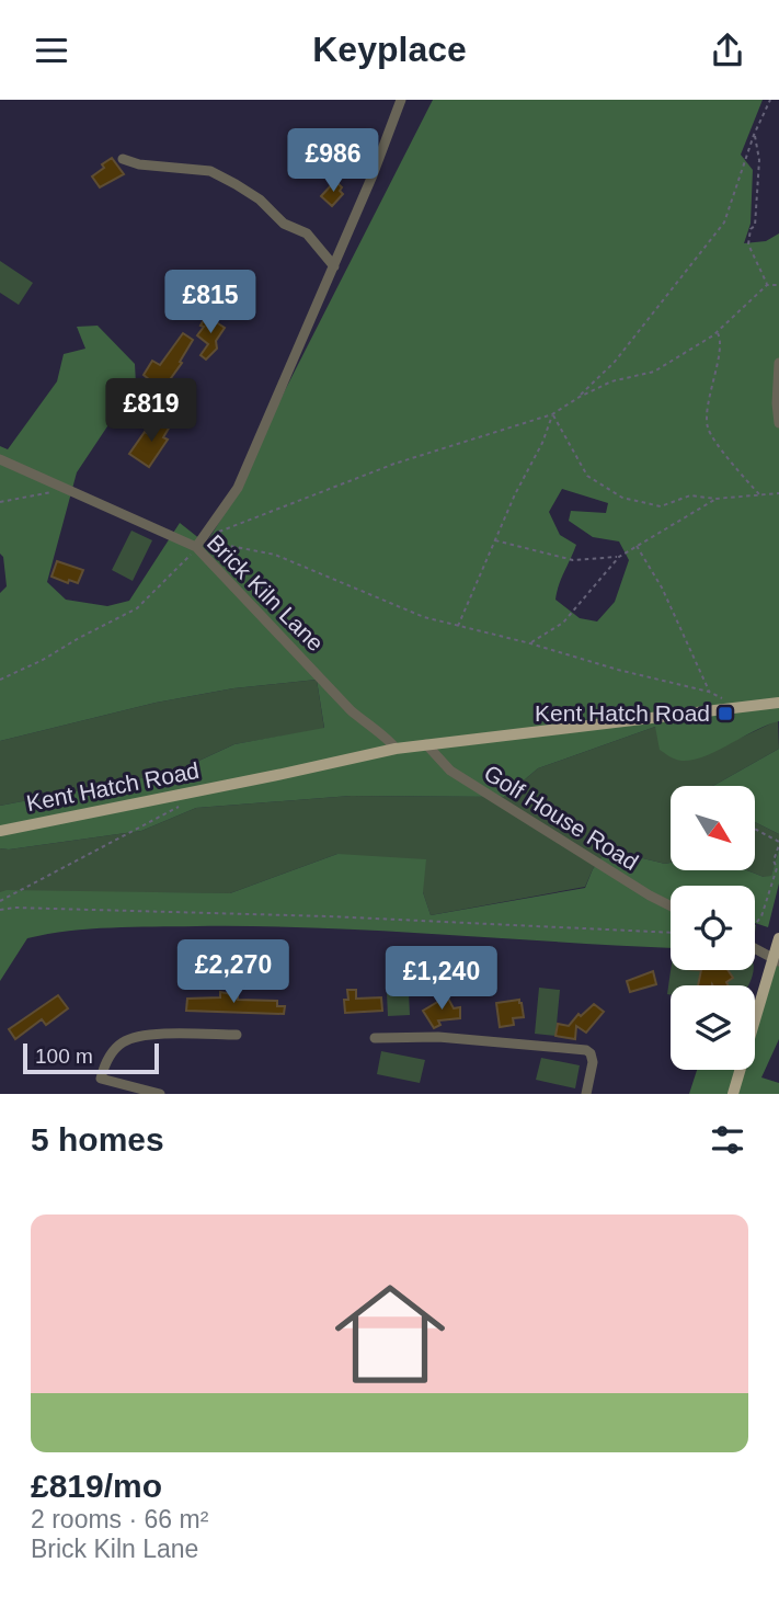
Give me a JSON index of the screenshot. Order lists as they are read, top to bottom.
{
  "streets": {
    "main road": ["Kent Hatch Road"],
    "street": ["Brick Kiln Lane", "Golf House Road"]
  },
  "crossings": [
    ["Brick Kiln Lane", "Kent Hatch Road"],
    ["Kent Hatch Road", "Golf House Road"]
  ],
  "places": {
    "transit": ["Kent Hatch Road"]
  },
  "scale_bar": "100 m",
  "north": "bottom right",
  "page": {
    "header": "Keyplace",
    "price": [
      "£986",
      "£815",
      "£819",
      "£2,270",
      "£1,240"
    ],
    "scale": "100 m",
    "heading": "5 homes",
    "list": [
      {
        "name": "£819/mo",
        "note": "2 rooms · 66 m² · Brick Kiln Lane"
      }
    ]
  }
}
